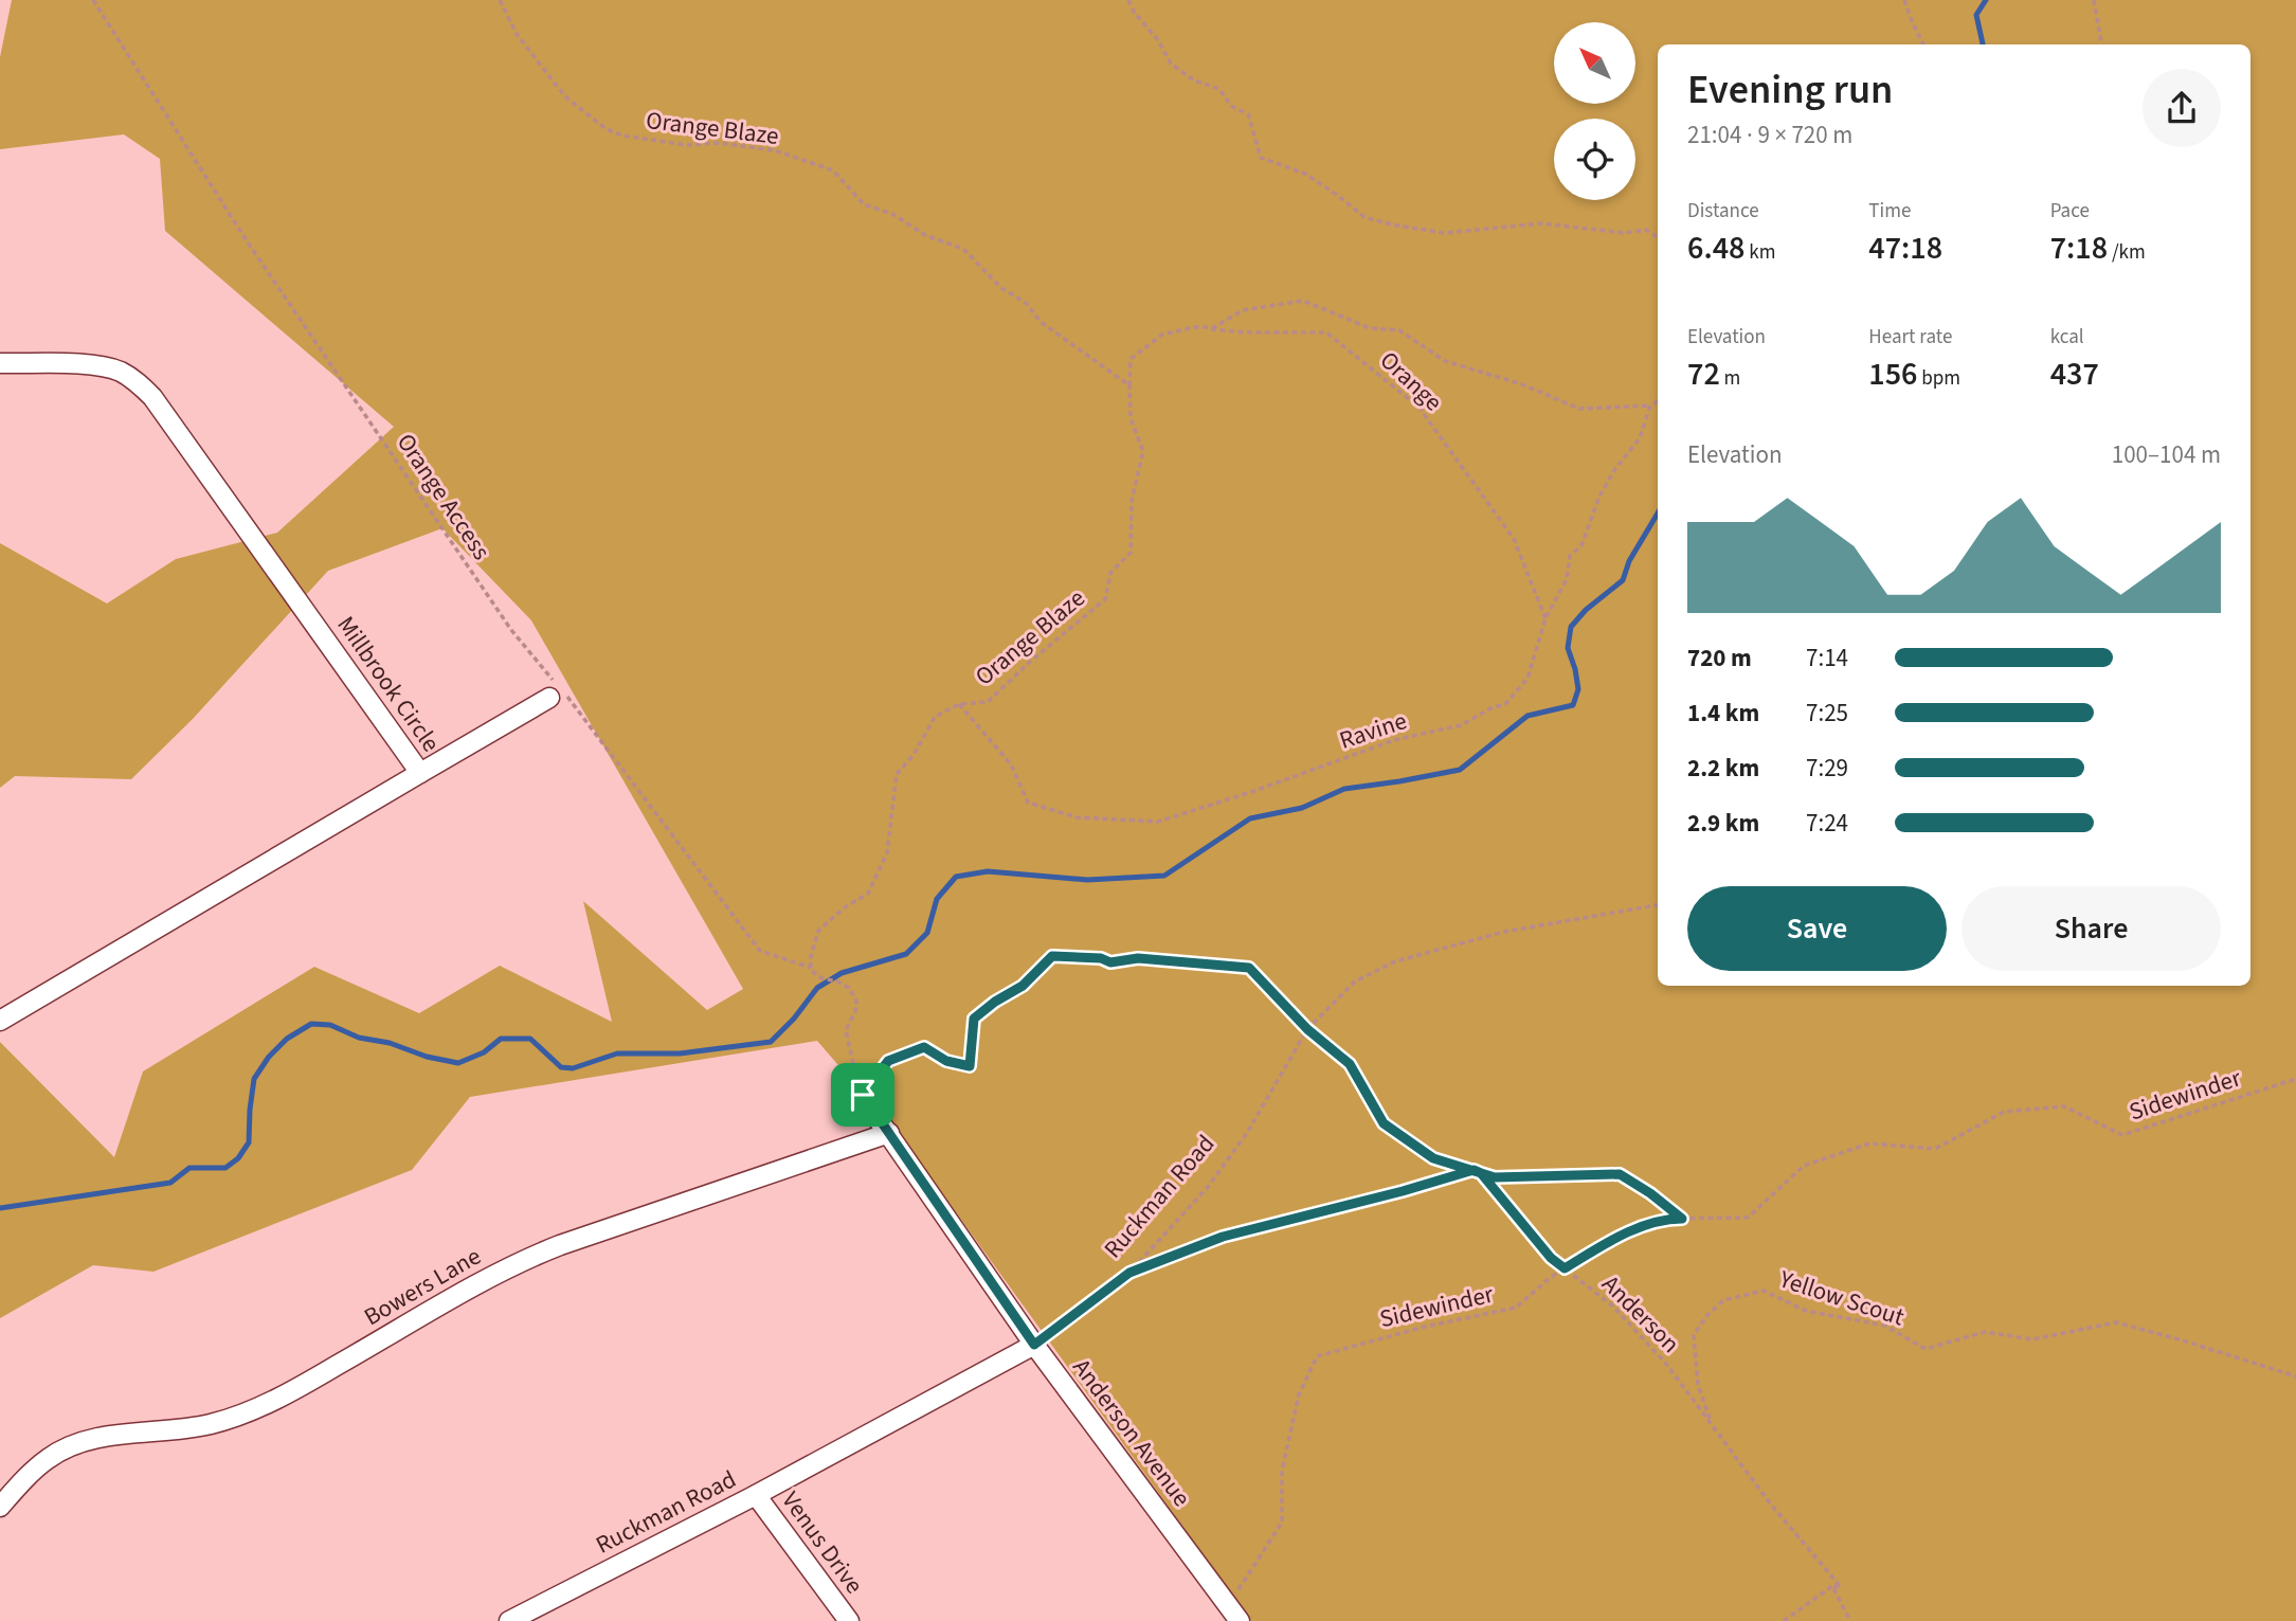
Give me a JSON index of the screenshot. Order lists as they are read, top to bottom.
{
  "streets": {
    "street": [
      "Millbrook Circle",
      "Ruckman Road",
      "Bowers Lane",
      "Anderson Avenue",
      "Venus Drive"
    ],
    "path": [
      "Orange Blaze",
      "Orange",
      "Orange Access",
      "Ravine",
      "Sidewinder",
      "Yellow Scout",
      "Anderson"
    ]
  },
  "crossings": [
    ["Orange Blaze", "Orange"],
    ["Orange Blaze", "Orange Access"],
    ["Orange Blaze", "Ravine"],
    ["Orange", "Ravine"],
    ["Sidewinder", "Anderson"],
    ["Sidewinder", "Anderson Avenue"],
    ["Ruckman Road", "Anderson"],
    ["Ruckman Road", "Anderson Avenue"],
    ["Ruckman Road", "Venus Drive"],
    ["Bowers Lane", "Anderson Avenue"],
    ["Yellow Scout", "Anderson"],
    ["Anderson", "Anderson Avenue"]
  ],
  "north": "top left",
  "page": {
    "heading": ["Evening run", "21:04 · 9 × 720 m"],
    "stats": [
      ["Distance", "6.48 km"],
      ["Time", "47:18"],
      ["Pace", "7:18 /km"],
      ["Elevation", "72 m"],
      ["Heart rate", "156 bpm"],
      ["kcal", "437"]
    ],
    "chart": ["Elevation", "100–104 m"],
    "list": [
      {
        "name": "720 m",
        "note": "7:14"
      },
      {
        "name": "1.4 km",
        "note": "7:25"
      },
      {
        "name": "2.2 km",
        "note": "7:29"
      },
      {
        "name": "2.9 km",
        "note": "7:24"
      }
    ],
    "buttons": ["Save", "Share"]
  }
}
